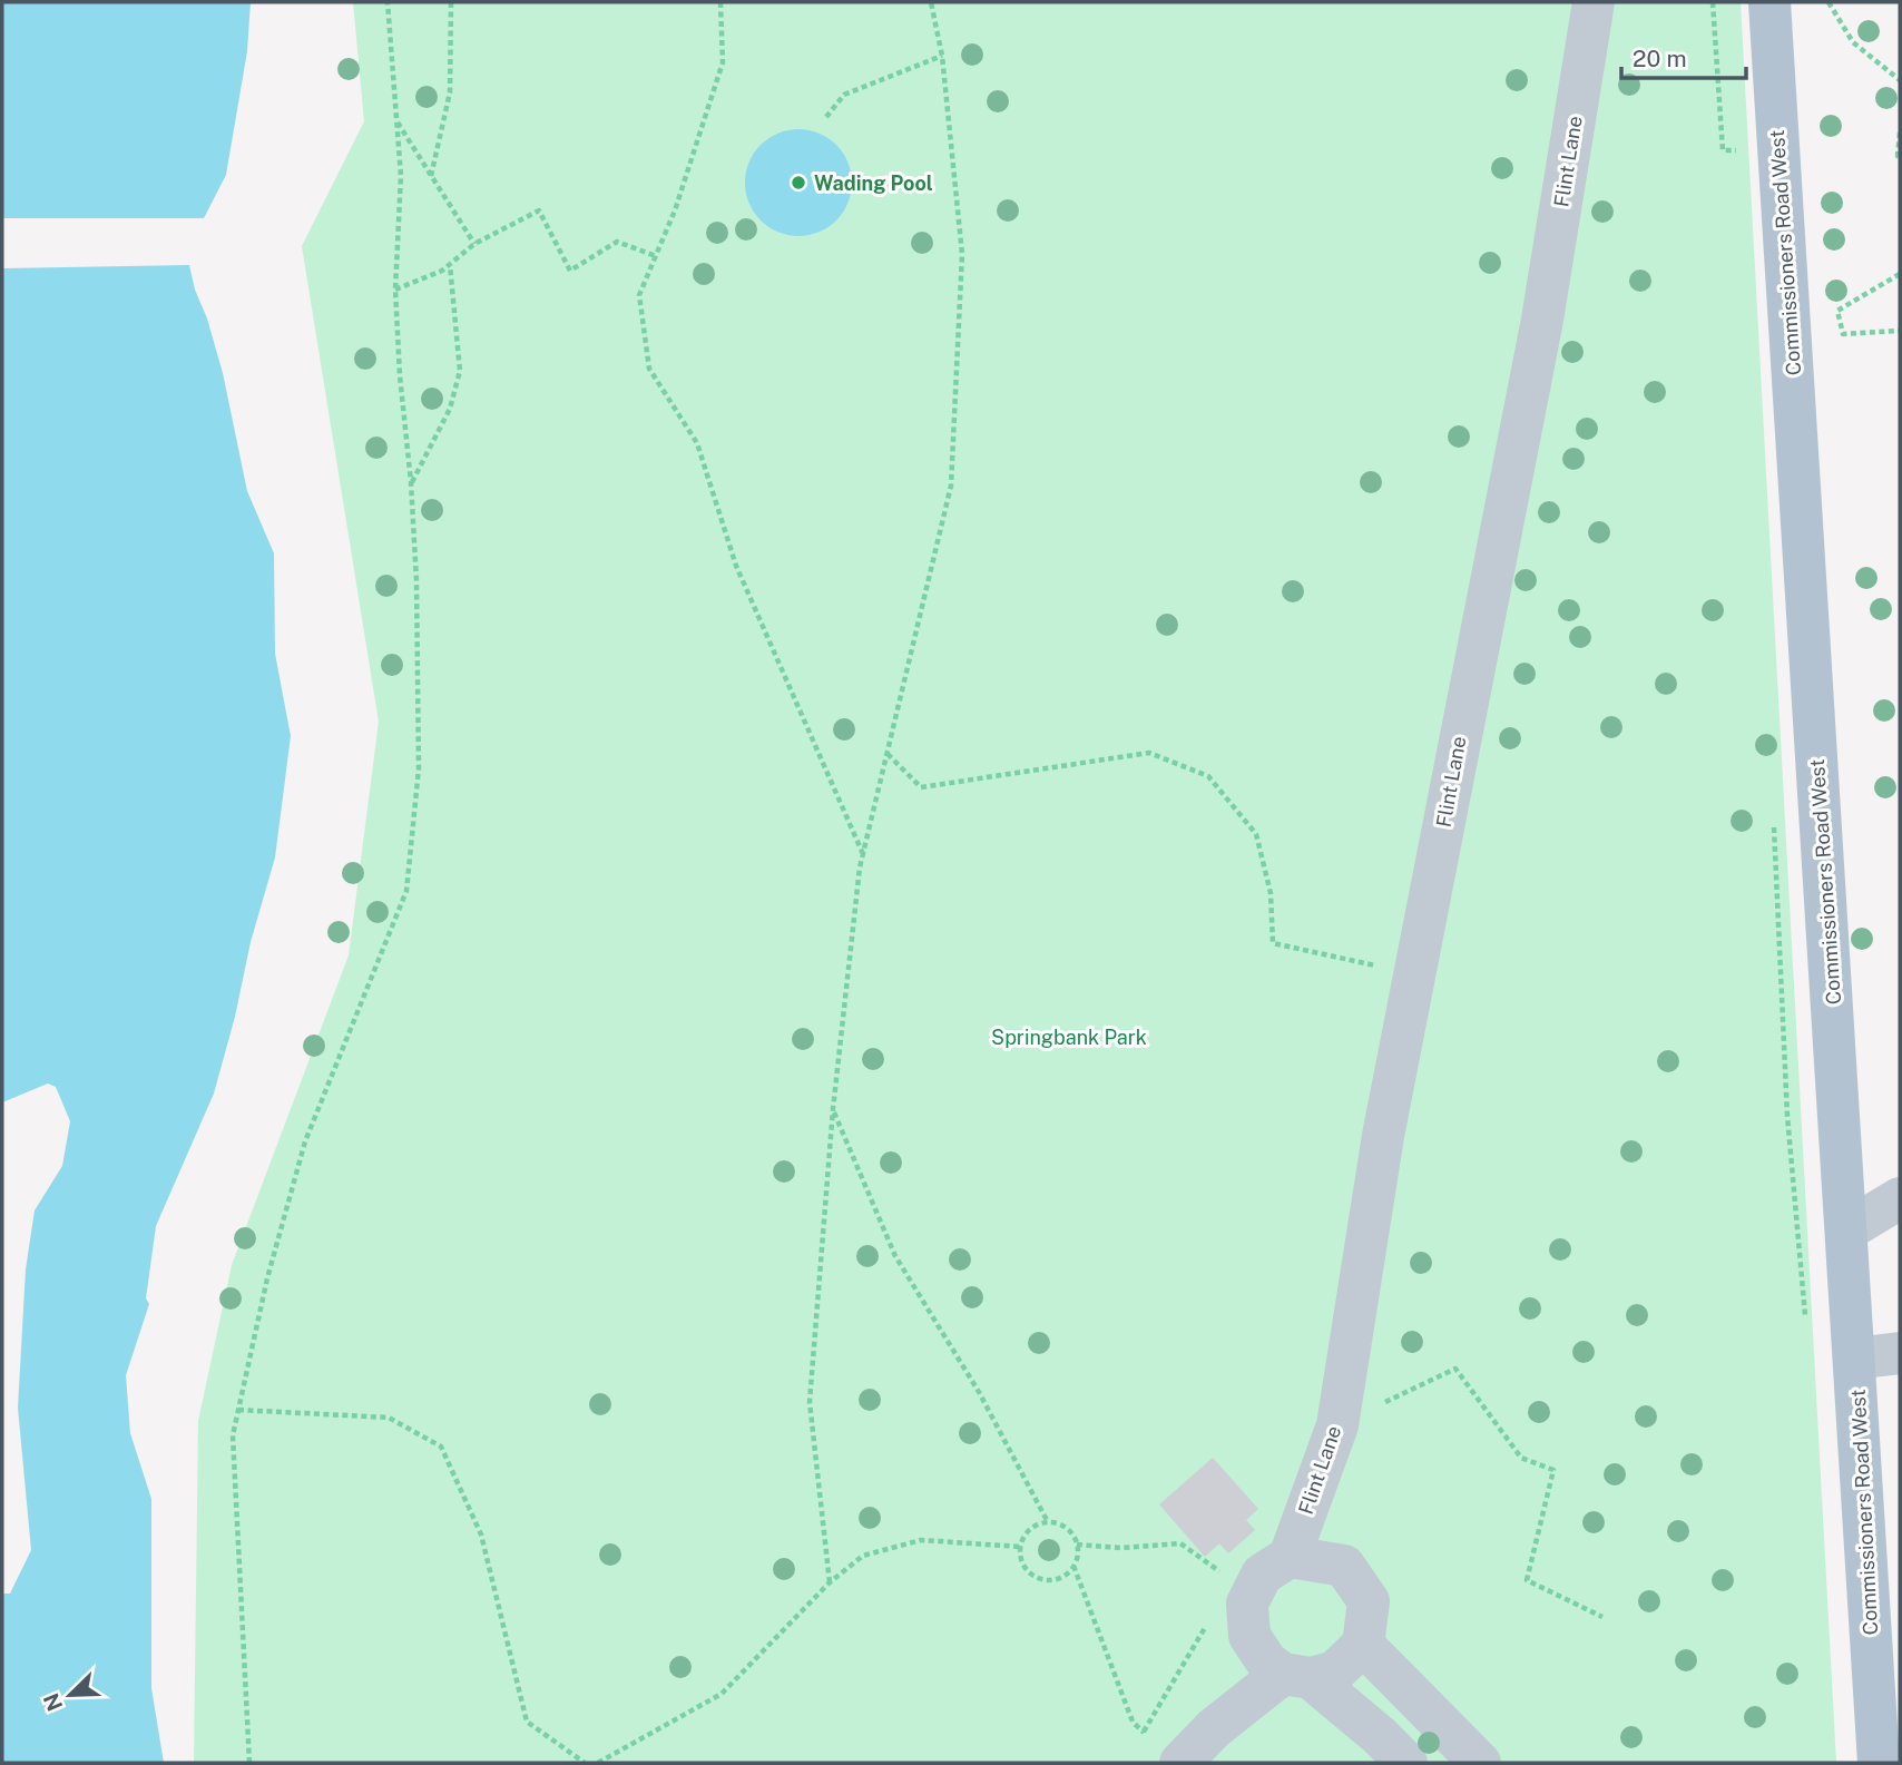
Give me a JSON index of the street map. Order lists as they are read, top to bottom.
{
  "streets": {
    "main road": ["Commissioners Road West"],
    "street": ["Flint Lane"]
  },
  "parks": ["Springbank Park"],
  "places": ["Wading Pool"],
  "scale_bar": "20 m",
  "north": "bottom left"
}
